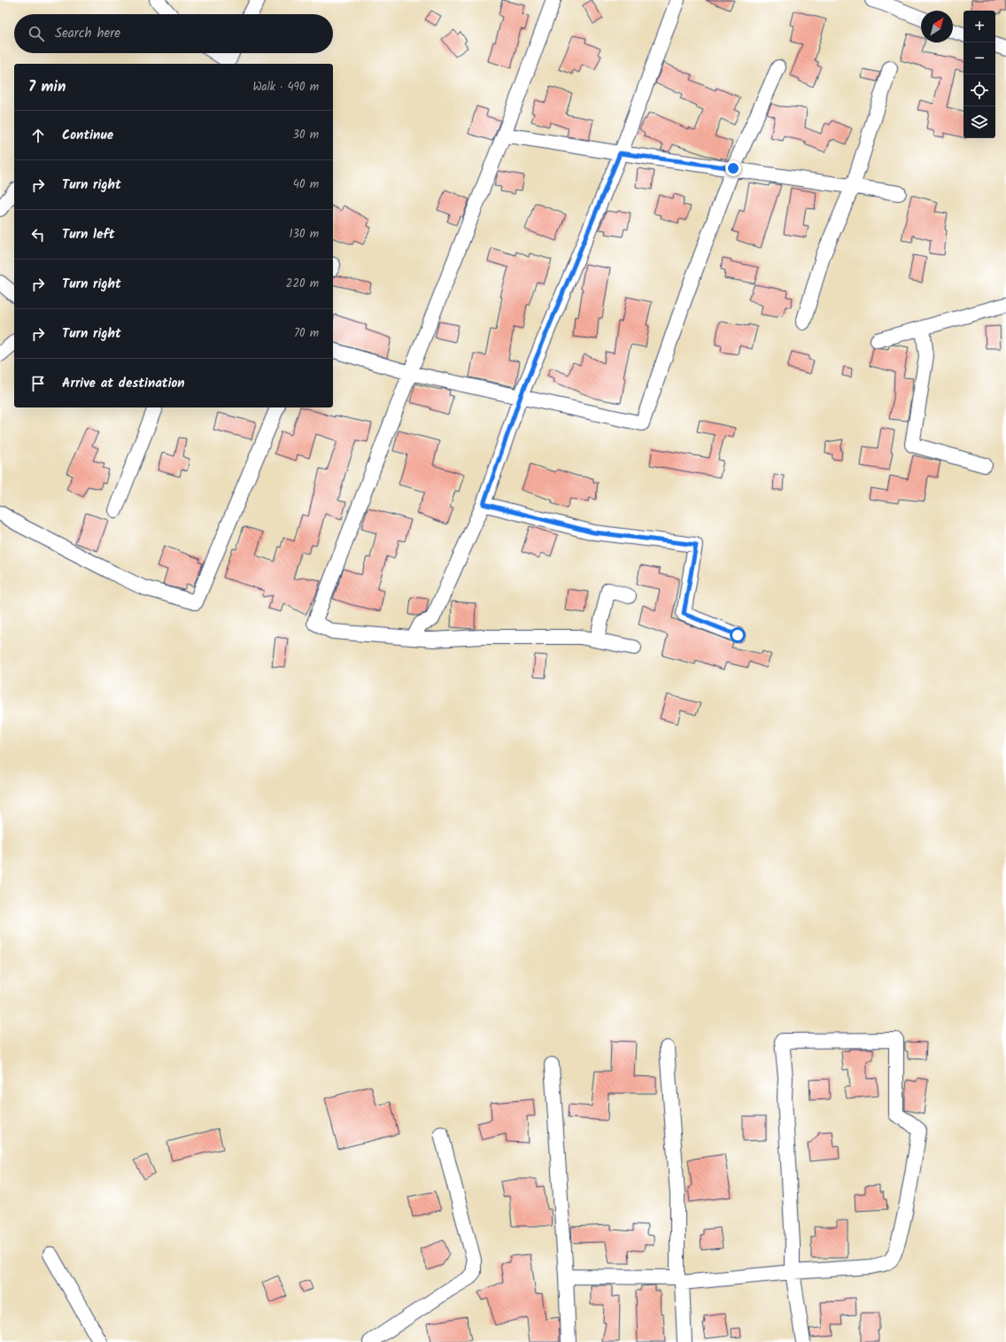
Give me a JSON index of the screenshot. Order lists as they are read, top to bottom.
{
  "north": "top right",
  "page": {
    "map_buttons": ["+", "−"],
    "search": "Search here",
    "heading": ["7 min", "Walk · 490 m"],
    "list": [
      ["Continue", "30 m"],
      ["Turn right", "40 m"],
      ["Turn left", "130 m"],
      ["Turn right", "220 m"],
      ["Turn right", "70 m"],
      "Arrive at destination"
    ]
  }
}
